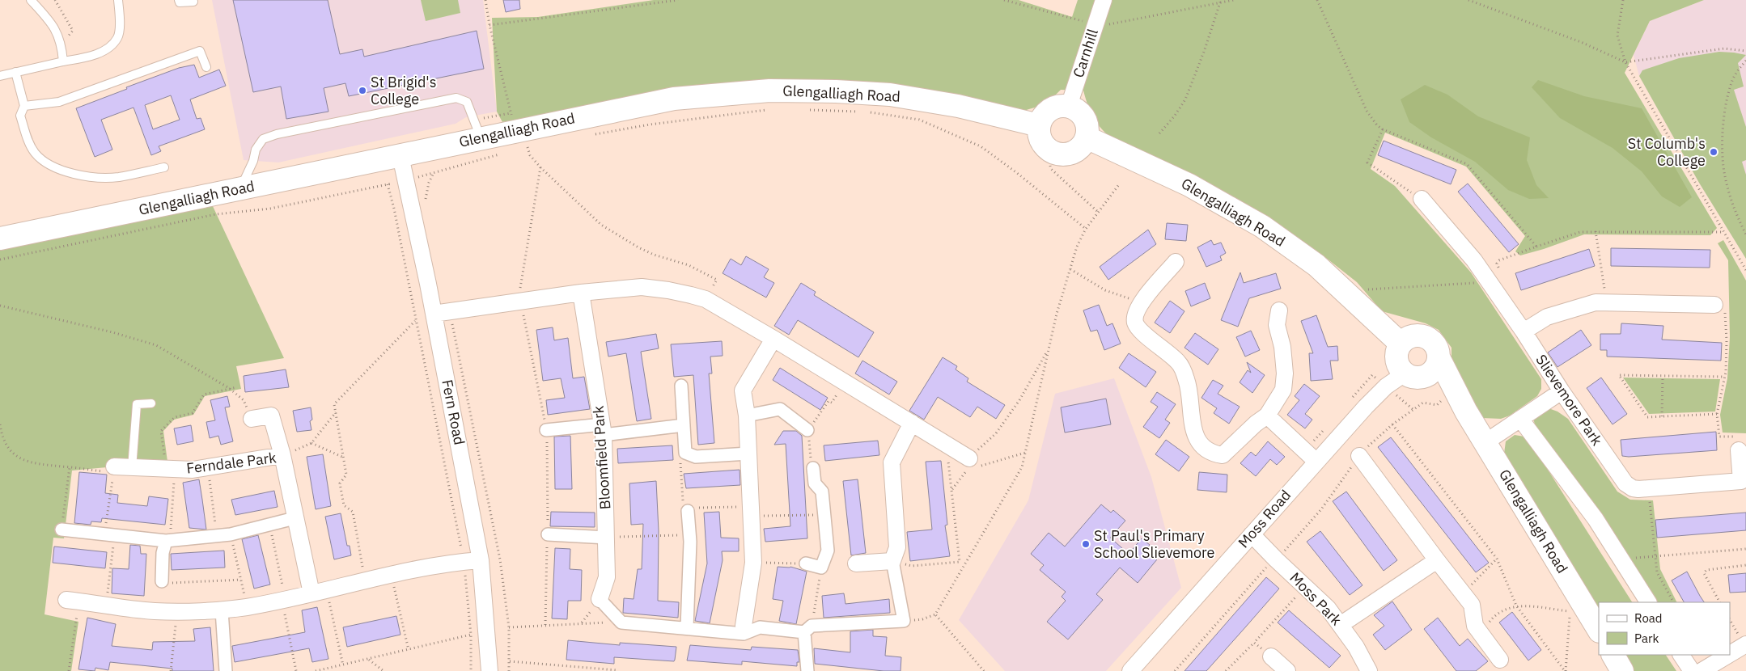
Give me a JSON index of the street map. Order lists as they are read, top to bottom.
{
  "streets": {
    "main road": ["Glengalliagh Road"],
    "street": [
      "Carnhill",
      "Slievemore Park",
      "Fern Road",
      "Bloomfield Park",
      "Ferndale Park",
      "Moss Road",
      "Moss Park"
    ]
  },
  "crossings": [
    ["Carnhill", "Glengalliagh Road"],
    ["Glengalliagh Road", "Fern Road"],
    ["Glengalliagh Road", "Moss Road"],
    ["Moss Road", "Moss Park"]
  ],
  "places": ["St Brigid's College", "St Columb's College", "St Paul's Primary School Slievemore"],
  "legend": ["Road", "Park"]
}
